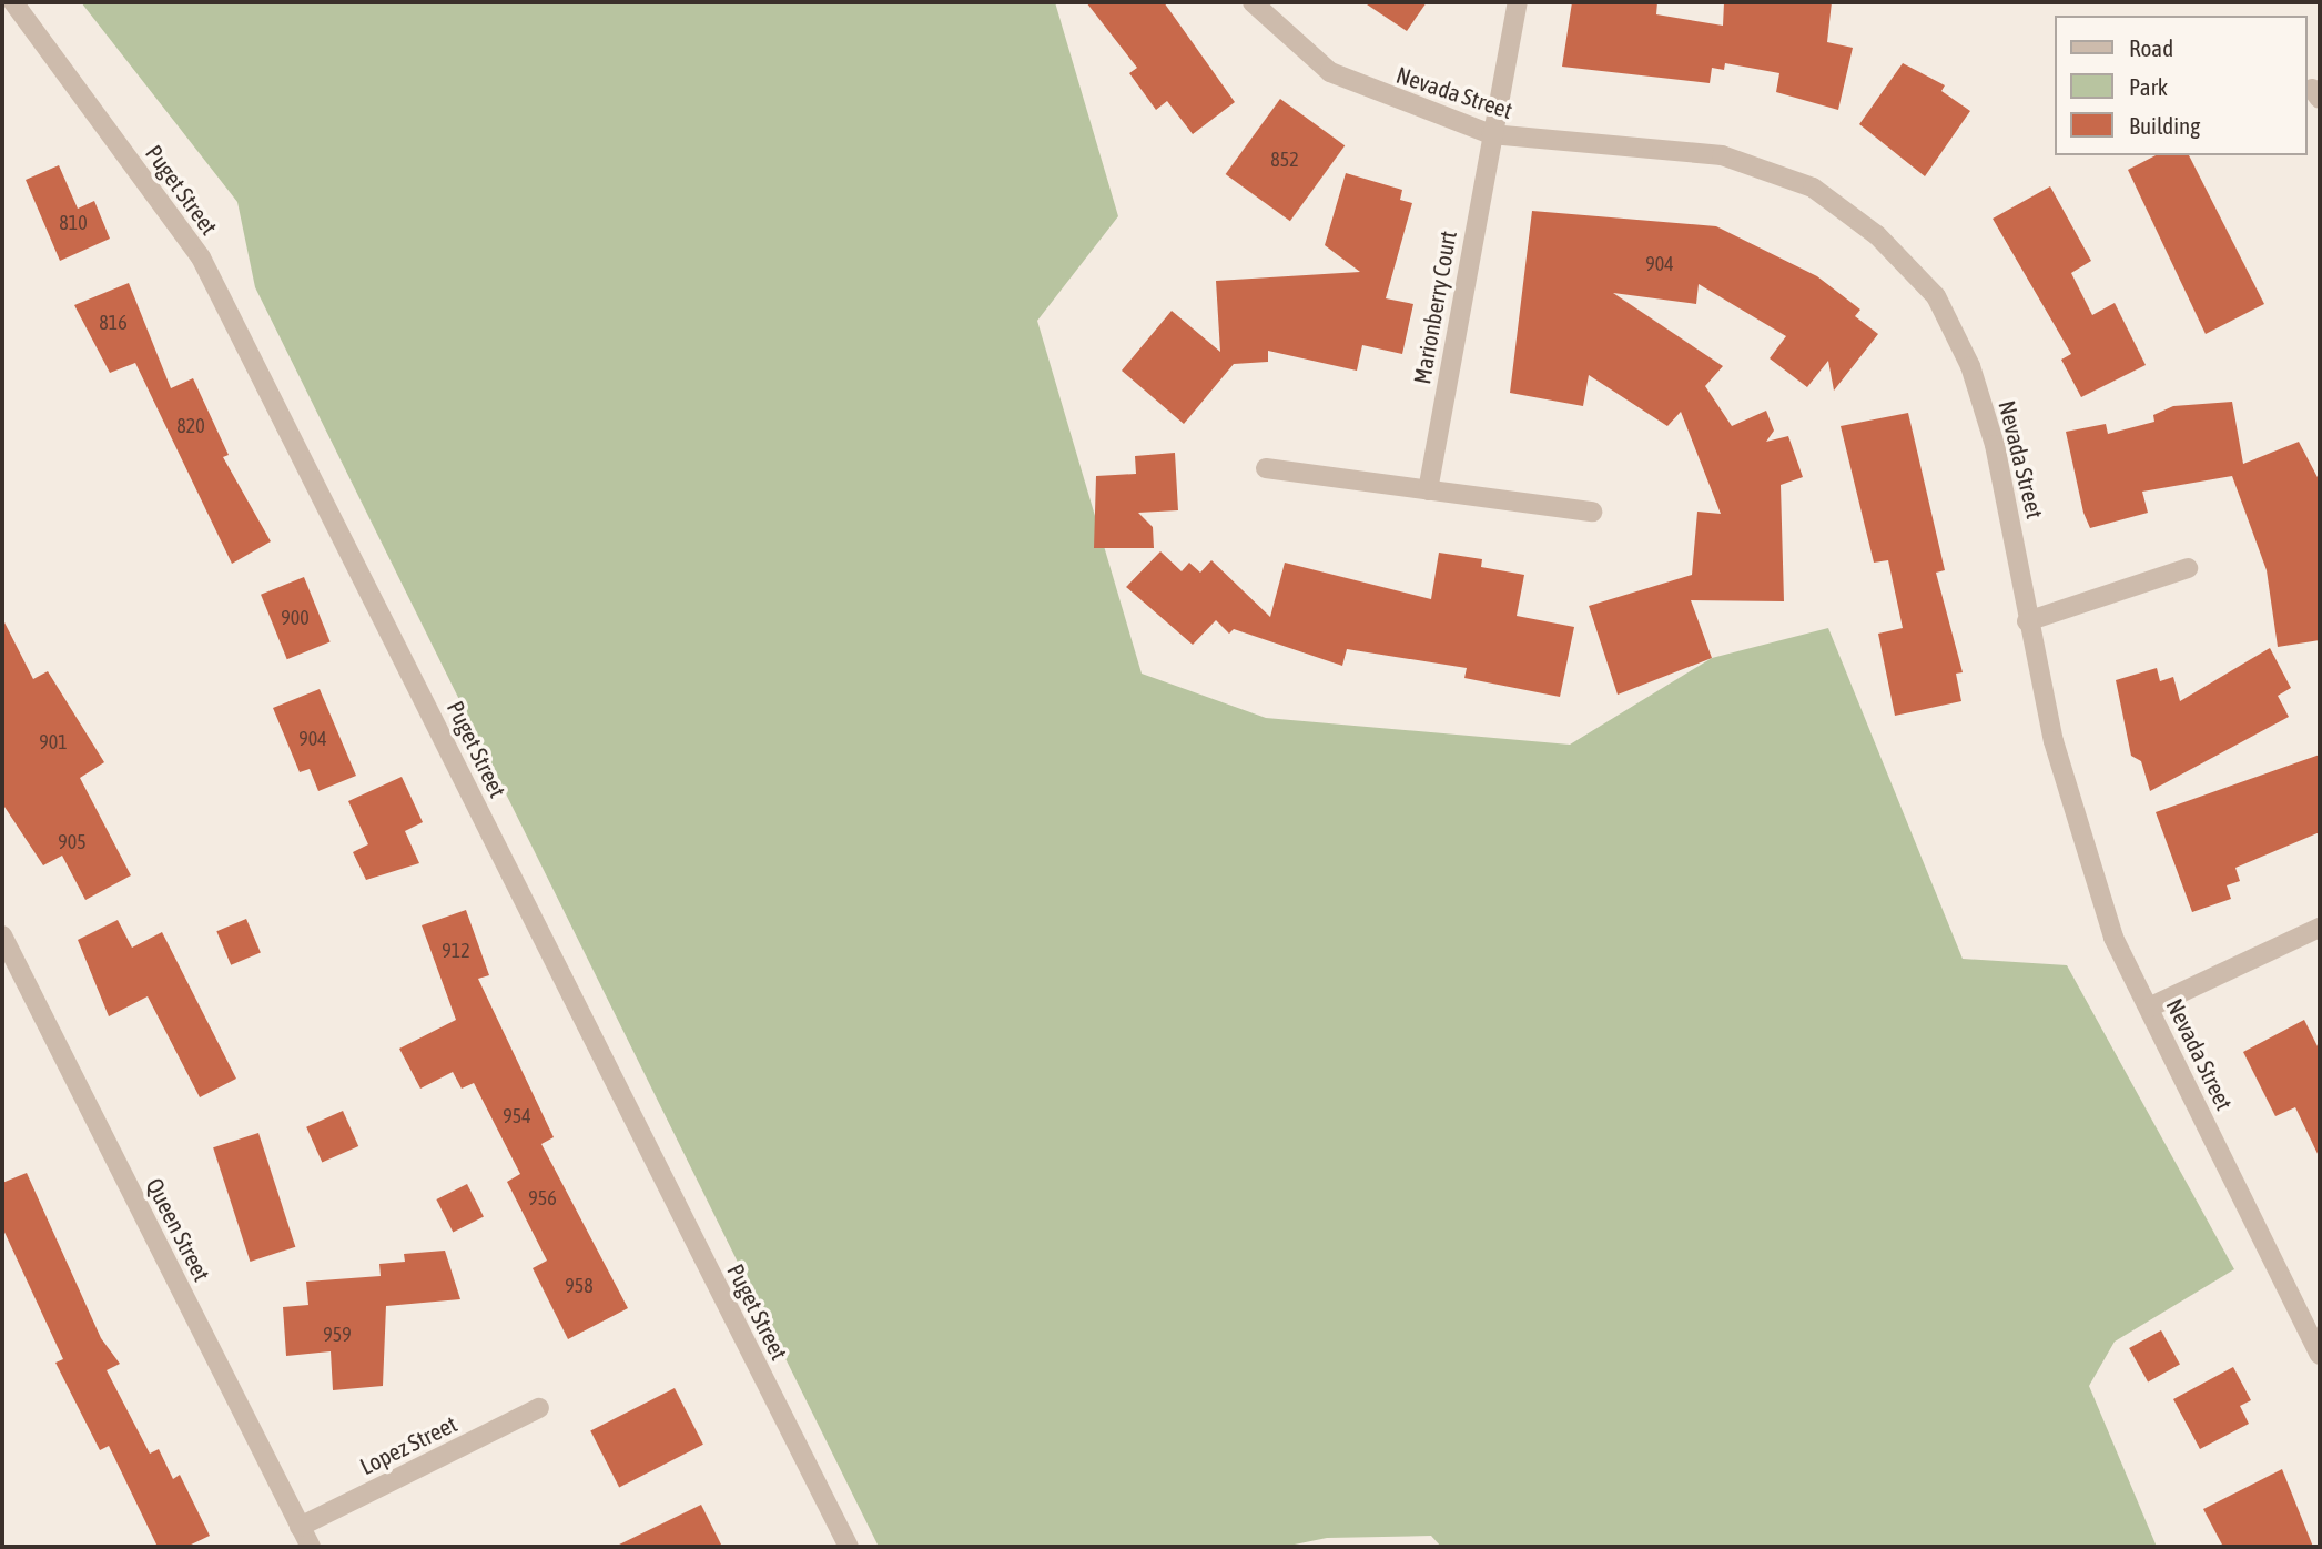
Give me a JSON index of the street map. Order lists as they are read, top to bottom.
{
  "streets": {
    "street": [
      "Nevada Street",
      "Puget Street",
      "Marionberry Court",
      "Queen Street",
      "Lopez Street"
    ]
  },
  "crossings": [
    ["Nevada Street", "Marionberry Court"],
    ["Queen Street", "Lopez Street"]
  ],
  "house_numbers": [
    "852",
    "810",
    "904",
    "816",
    "820",
    "900",
    "904",
    "901",
    "905",
    "912",
    "954",
    "956",
    "958",
    "959"
  ],
  "legend": ["Road", "Park", "Building"]
}
